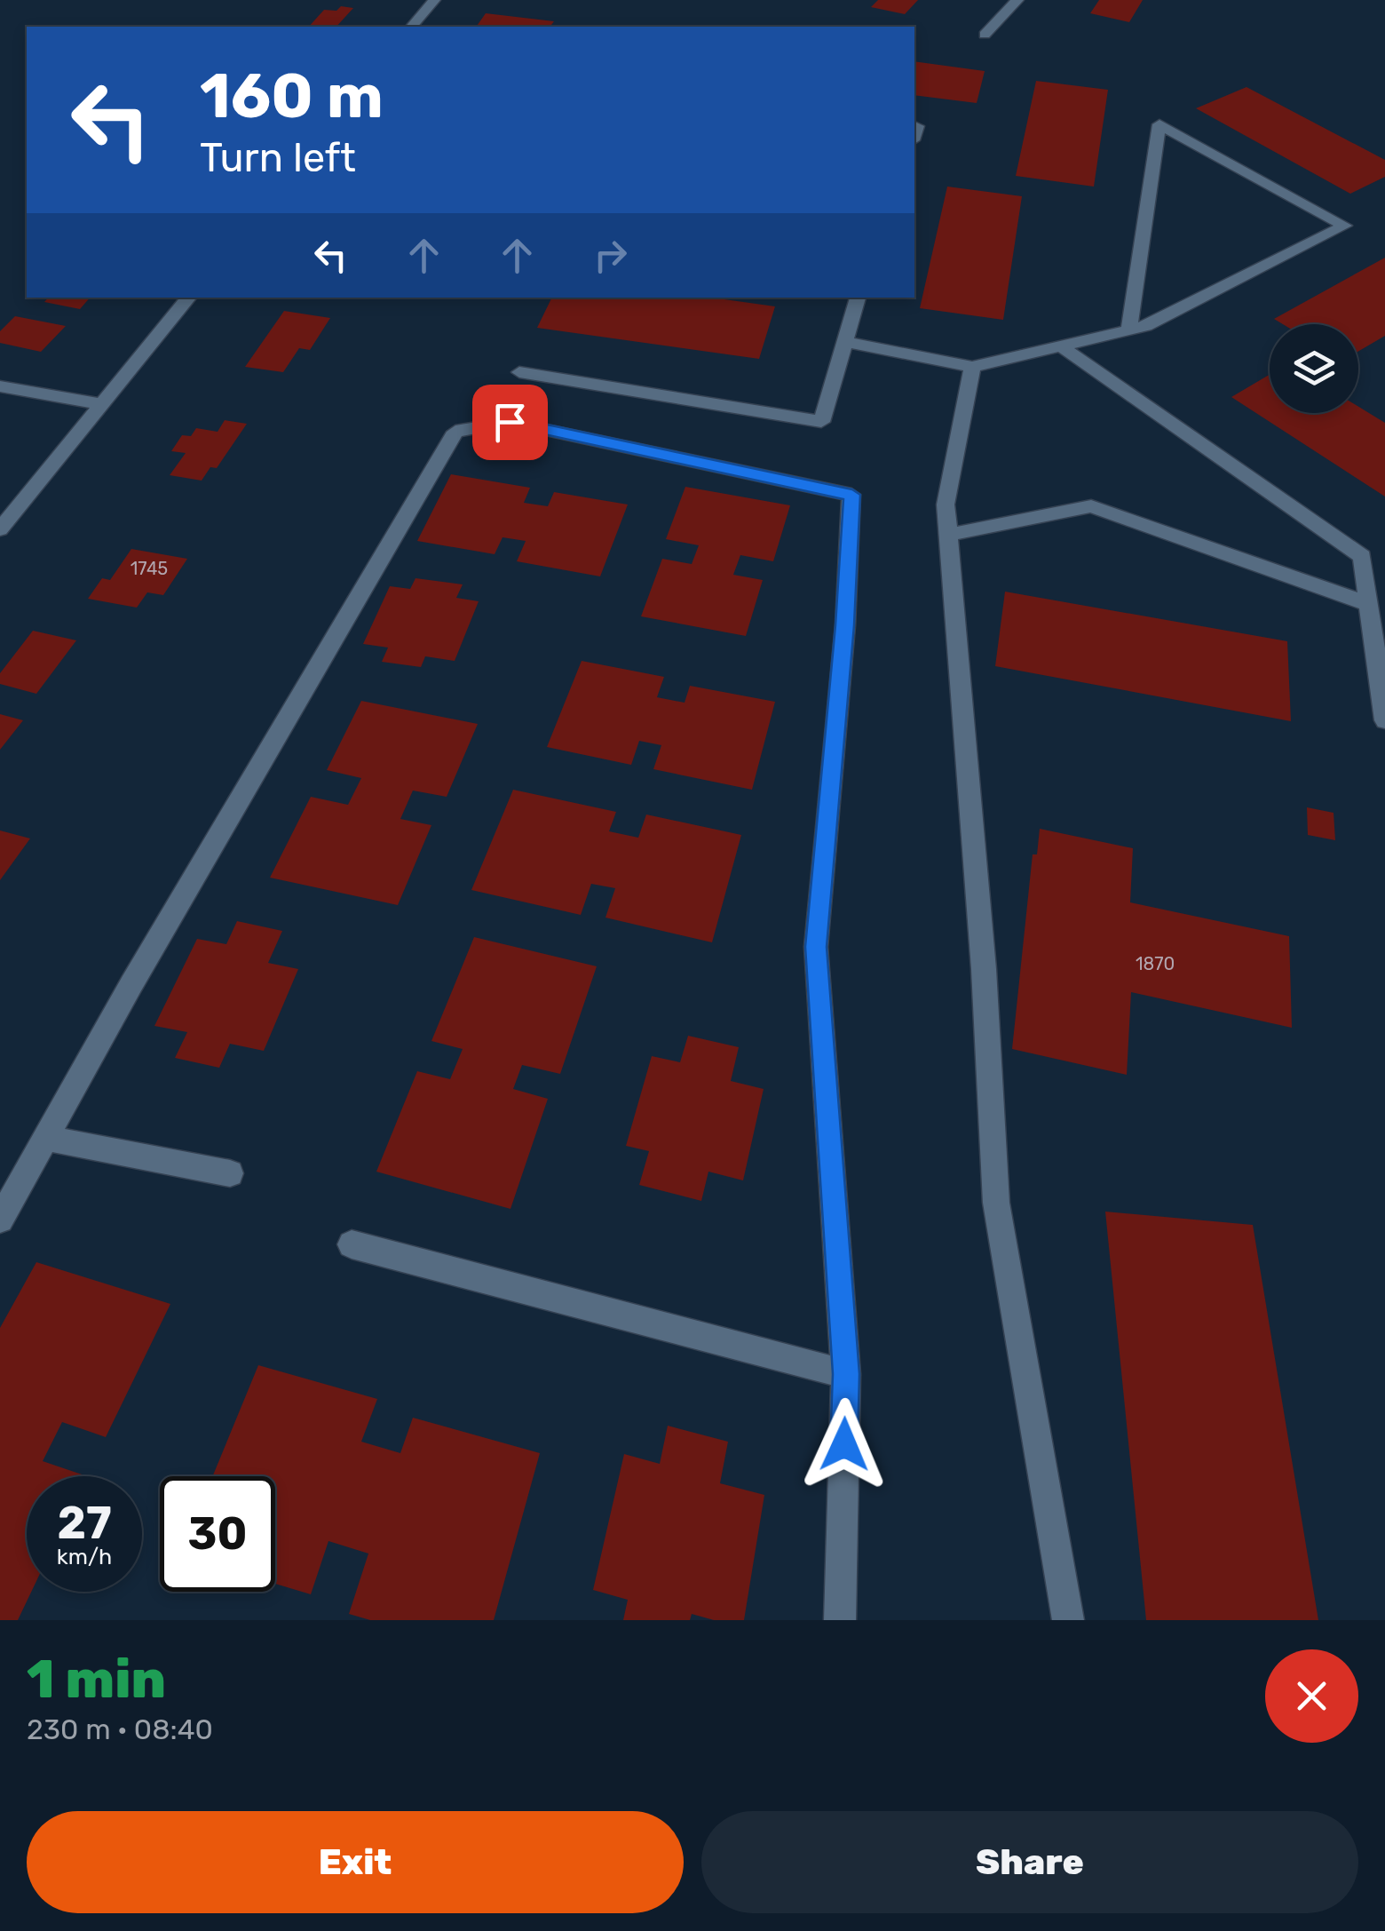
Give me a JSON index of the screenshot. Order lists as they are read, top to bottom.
{
  "house_numbers": ["1745", "1870"],
  "page": {
    "turn": ["160 m", "Turn left"],
    "speed": "27 km/h",
    "limit": "30",
    "heading": ["1 min", "230 m · 08:40"],
    "buttons": ["Exit", "Share"]
  }
}
